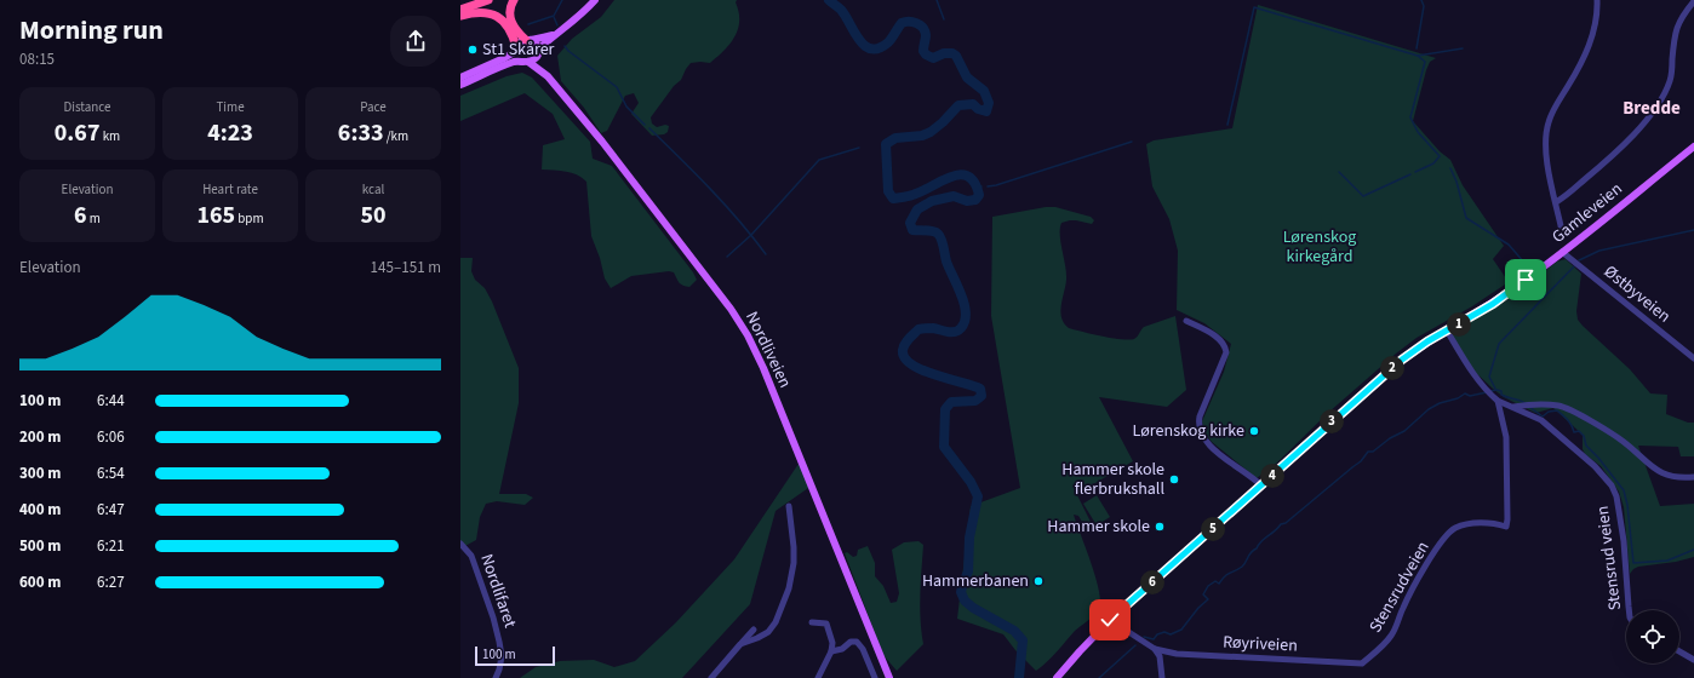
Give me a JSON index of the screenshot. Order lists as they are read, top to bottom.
{
  "streets": {
    "main road": ["Gamleveien", "Nordliveien"],
    "street": [
      "Østbyveien",
      "Stensrud veien",
      "Stensrudveien",
      "Nordlifaret",
      "Røyriveien"
    ]
  },
  "crossings": [
    ["Gamleveien", "Østbyveien"],
    ["Gamleveien", "Stensrud veien"],
    ["Stensrud veien", "Stensrudveien"],
    ["Stensrudveien", "Røyriveien"]
  ],
  "districts": ["Bredde"],
  "parks": ["Lørenskog kirkegård"],
  "places": [
    "St1 Skårer",
    "Lørenskog kirke",
    "Hammer skole flerbrukshall",
    "Hammer skole",
    "Hammerbanen"
  ],
  "scale_bar": "100 m",
  "page": {
    "heading": ["Morning run", "08:15"],
    "stats": [
      ["Distance", "0.67 km"],
      ["Time", "4:23"],
      ["Pace", "6:33 /km"],
      ["Elevation", "6 m"],
      ["Heart rate", "165 bpm"],
      ["kcal", "50"]
    ],
    "chart": ["Elevation", "145–151 m"],
    "pins": [
      "1",
      "2",
      "3",
      "4",
      "5",
      "6"
    ],
    "list": [
      {
        "name": "100 m",
        "note": "6:44"
      },
      {
        "name": "200 m",
        "note": "6:06"
      },
      {
        "name": "300 m",
        "note": "6:54"
      },
      {
        "name": "400 m",
        "note": "6:47"
      },
      {
        "name": "500 m",
        "note": "6:21"
      },
      {
        "name": "600 m",
        "note": "6:27"
      }
    ],
    "scale": "100 m"
  }
}
